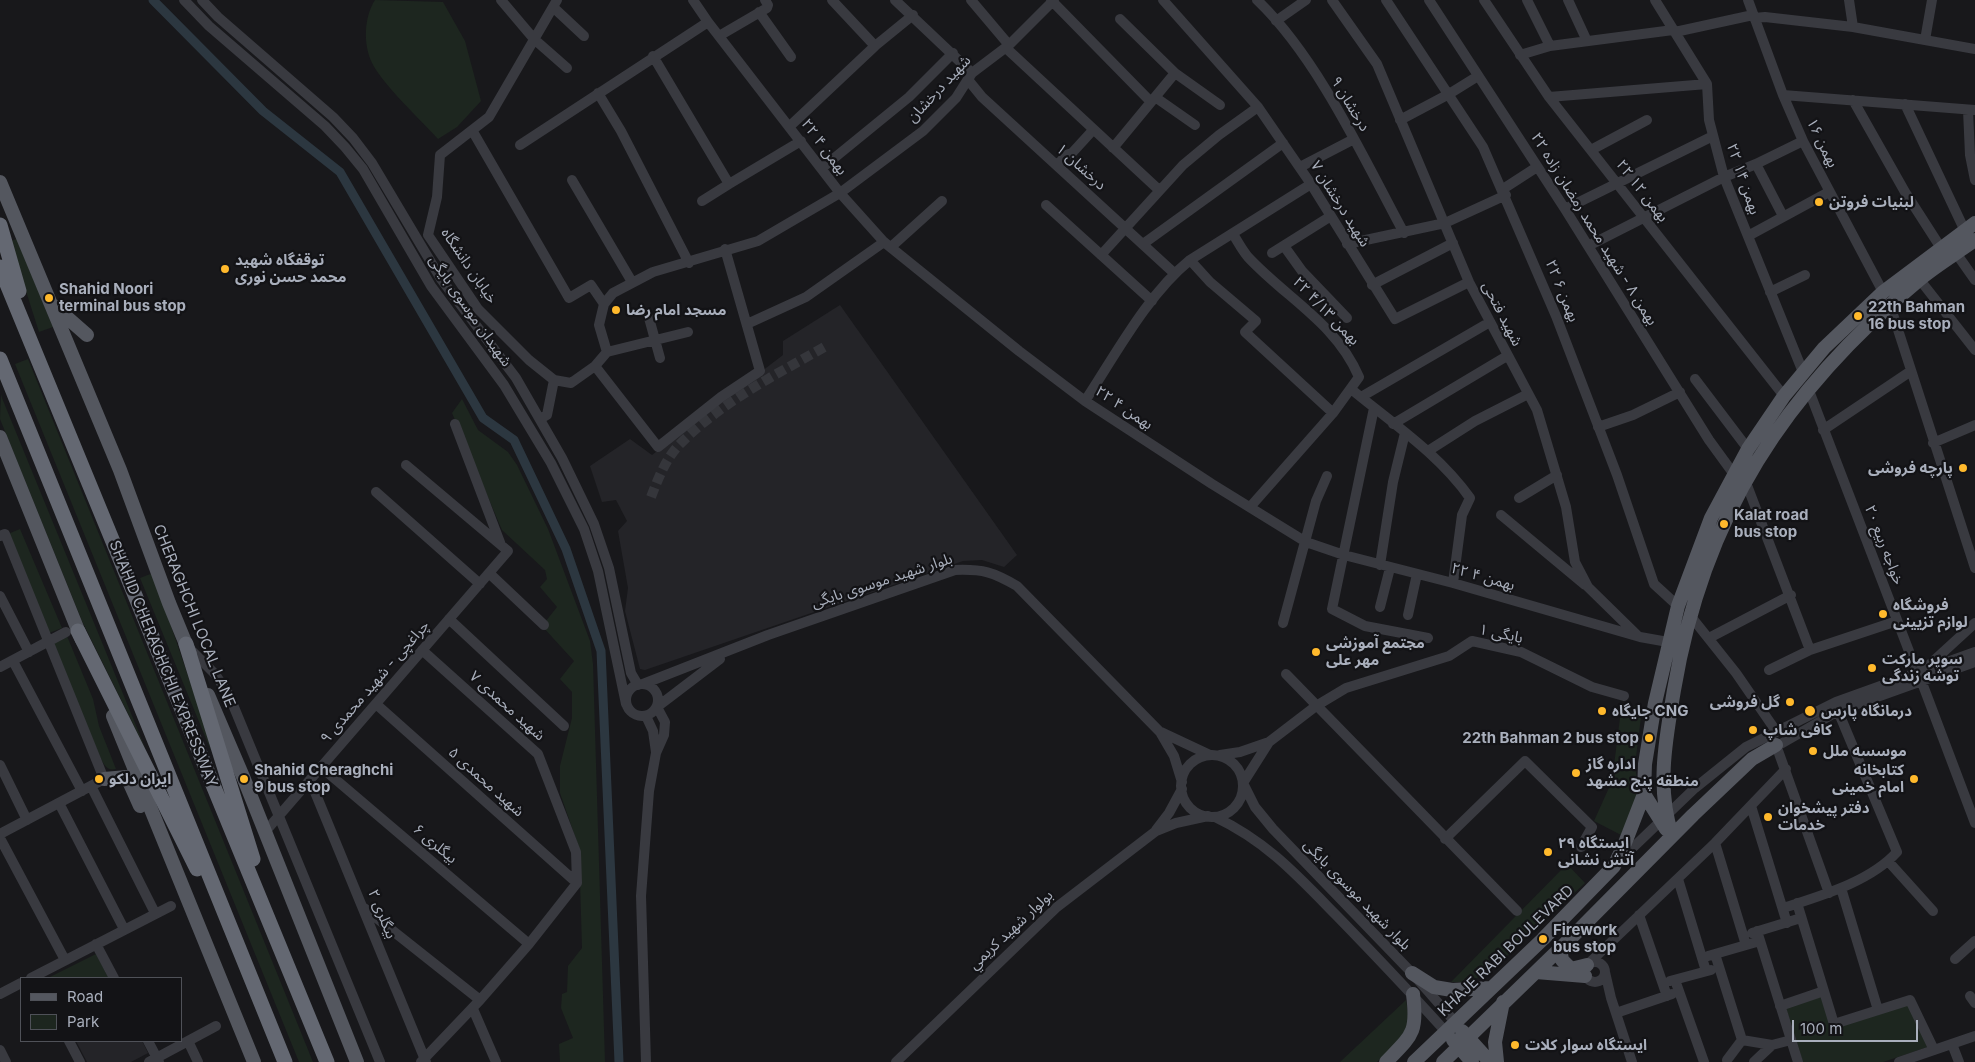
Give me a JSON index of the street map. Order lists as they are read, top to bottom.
{
  "streets": {
    "highway": ["SHAHID CHERAGHCHI EXPRESSWAY"],
    "main road": ["CHERAGHCHI LOCAL LANE", "KHAJE RABI BOULEVARD"],
    "street": [
      "شهید درخشان",
      "درخشان ۹",
      "بهمن ۱۶",
      "۲۲ بهمن ۴",
      "درخشان ۱",
      "۲۲ بهمن ۱۴",
      "۲۲ بهمن ۱۲",
      "شهید درخشان ۷",
      "۲۲ بهمن ۸ - شهید محمد رمضان زاده",
      "خیابان دانشگاه",
      "۲۲ بهمن ۶",
      "شهیدان موسوی بایگی",
      "۲۲ بهمن ۴/۱۳",
      "شهید فتحی",
      "خواجه ربیع ۲۰",
      "بلوار شهید موسوی بایگی",
      "بایگی ۱",
      "۹ چراغچی - شهید محمدی",
      "شهید محمدی ۷",
      "شهید محمدی ۵",
      "بیگلری ۶",
      "بیگلری ۲",
      "بولوار شهيد كريمي"
    ]
  },
  "crossings": [
    ["شهید درخشان", "۲۲ بهمن ۴"],
    ["شهید درخشان", "درخشان ۱"],
    ["۲۲ بهمن ۴", "۲۲ بهمن ۴/۱۳"],
    ["۲۲ بهمن ۴", "شهید فتحی"],
    ["شهید درخشان ۷", "شهید فتحی"],
    ["۲۲ بهمن ۶", "KHAJE RABI BOULEVARD"],
    ["شهیدان موسوی بایگی", "بلوار شهید موسوی بایگی"],
    ["خواجه ربیع ۲۰", "KHAJE RABI BOULEVARD"],
    ["بلوار شهید موسوی بایگی", "بولوار شهيد كريمي"],
    ["بلوار شهید موسوی بایگی", "KHAJE RABI BOULEVARD"],
    ["CHERAGHCHI LOCAL LANE", "۹ چراغچی - شهید محمدی"],
    ["۹ چراغچی - شهید محمدی", "شهید محمدی ۷"],
    ["۹ چراغچی - شهید محمدی", "شهید محمدی ۵"],
    ["۹ چراغچی - شهید محمدی", "بیگلری ۶"],
    ["۹ چراغچی - شهید محمدی", "بیگلری ۲"],
    ["شهید محمدی ۷", "شهید محمدی ۵"]
  ],
  "places": [
    "لبنیات فروتن",
    "توقفگاه شهید محمد حسن نوری",
    "Shahid Noori terminal bus stop",
    "مسجد امام رضا",
    "22th Bahman 16 bus stop",
    "پارچه فروشی",
    "Kalat road bus stop",
    "فروشگاه لوازم تزیینی",
    "مجتمع آموزشی مهر علی",
    "سوپر مارکت توشه زندگی",
    "گل فروشی",
    "جایگاه CNG",
    "درمانگاه پارس",
    "کافی شاپ",
    "22th Bahman 2 bus stop",
    "موسسه ملل",
    "اداره گاز منطقه پنج مشهد",
    "ایران دلکو",
    "Shahid Cheraghchi 9 bus stop",
    "کتابخانه امام خمینی",
    "دفتر پیشخوان خدمات",
    "ایستگاه ۲۹ آتش نشانی",
    "Firework bus stop",
    "ایستگاه سوار کلات"
  ],
  "legend": ["Road", "Park"],
  "scale_bar": "100 m"
}
